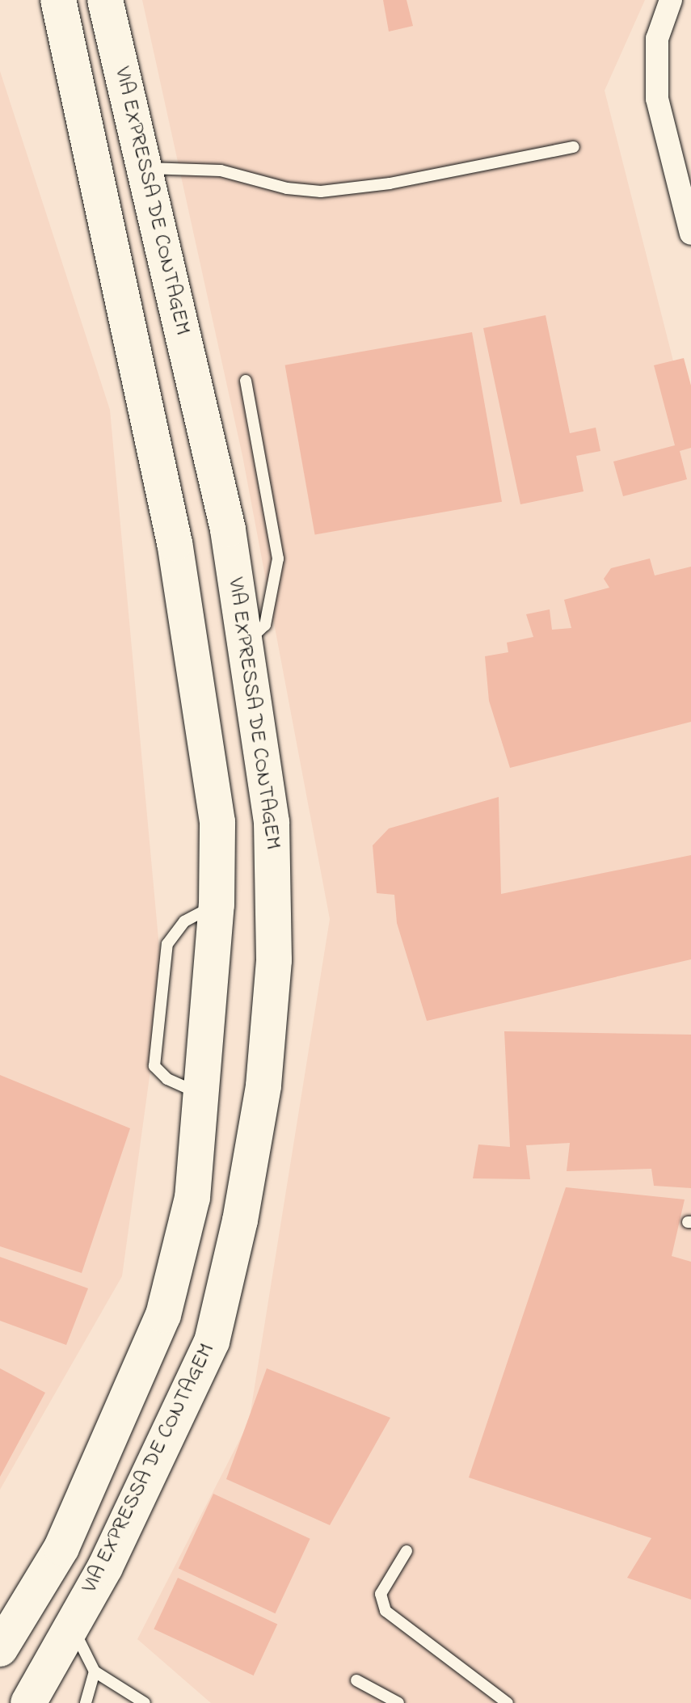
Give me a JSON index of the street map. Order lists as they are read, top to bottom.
{
  "streets": {
    "highway": ["VIA EXPRESSA DE CONTAGEM"]
  }
}
